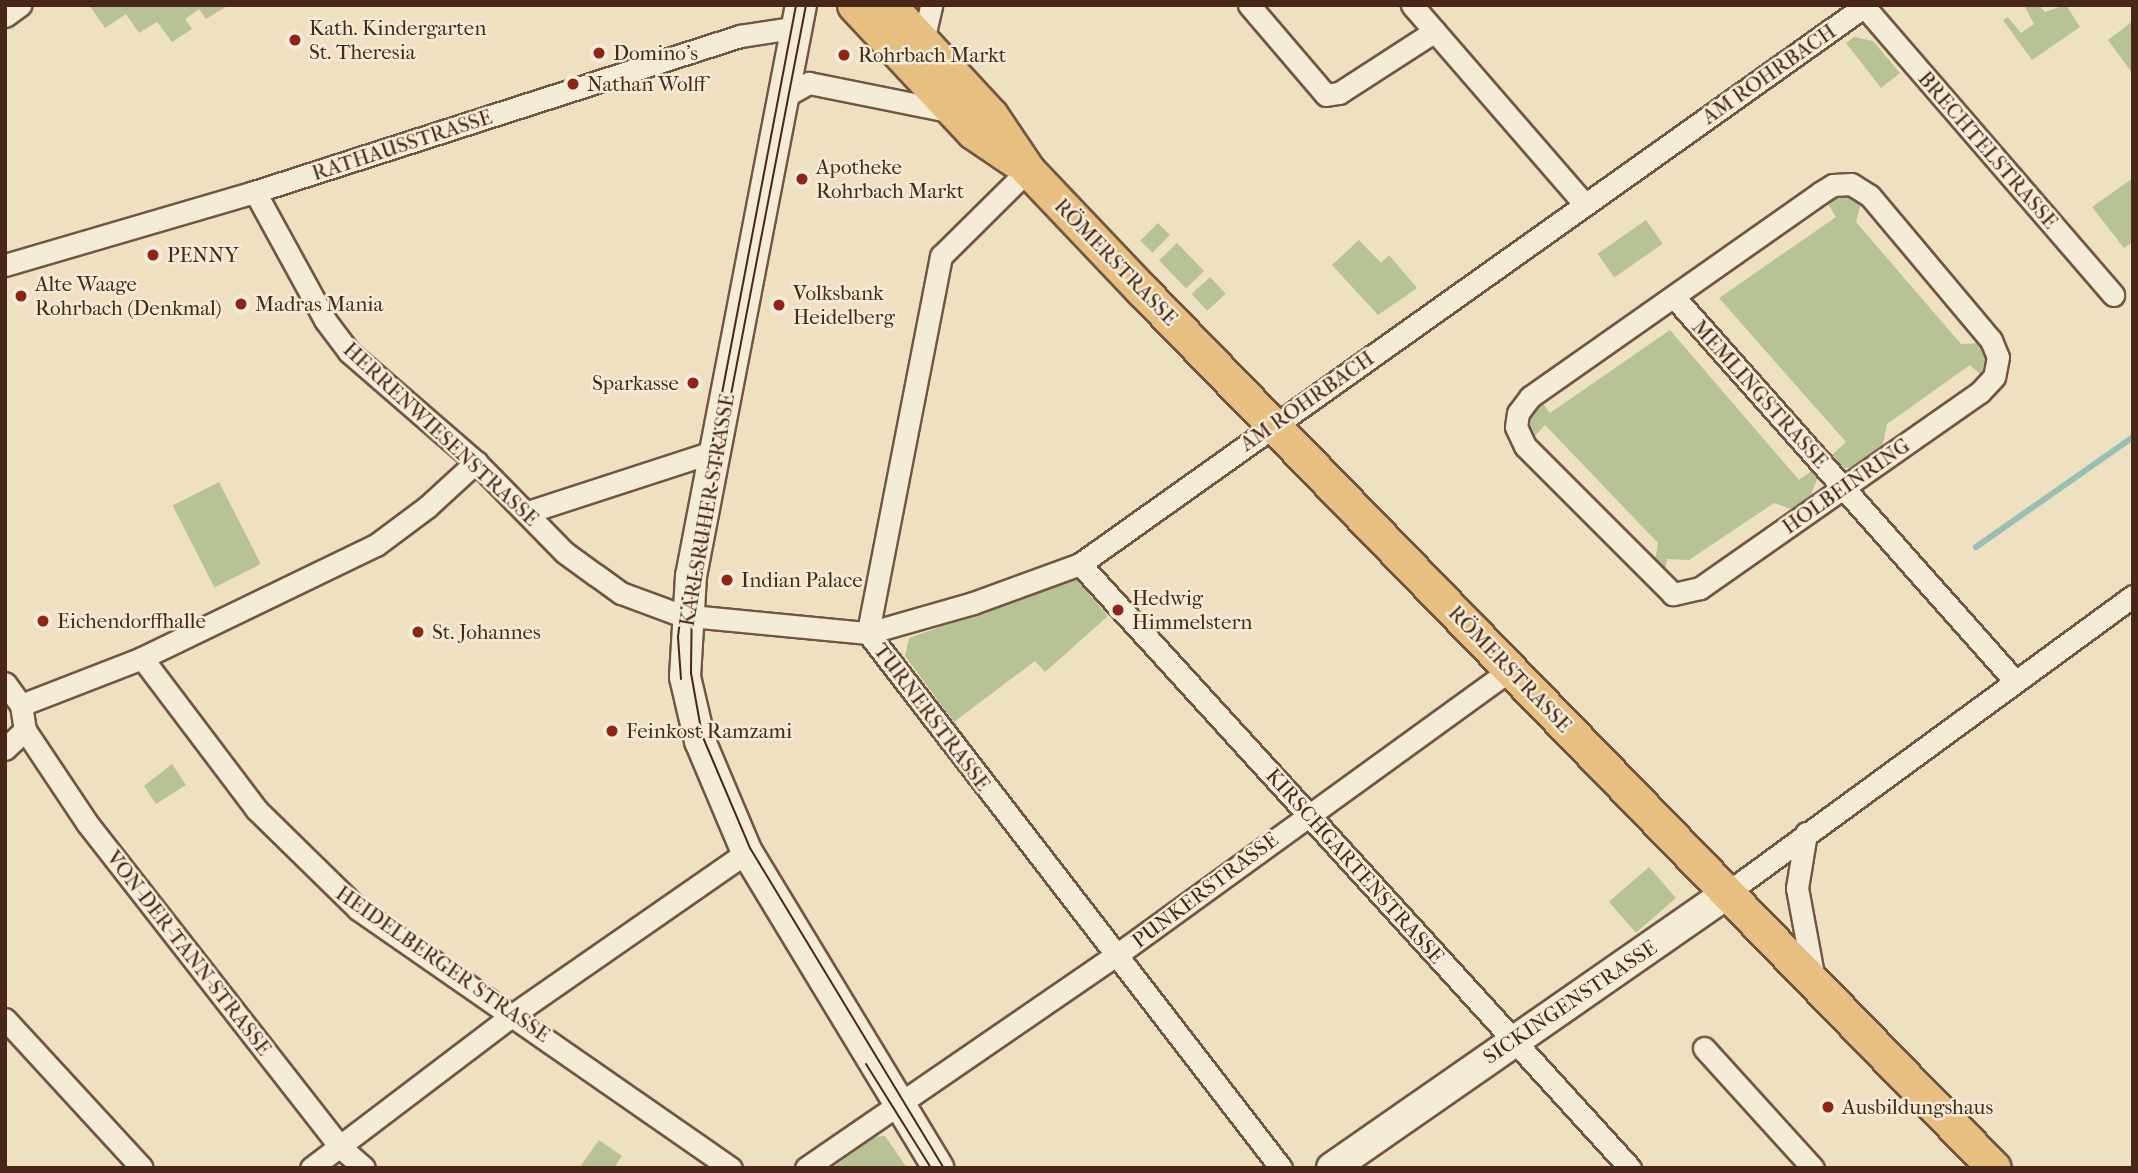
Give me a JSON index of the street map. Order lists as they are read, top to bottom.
{
  "streets": {
    "main road": ["RÖMERSTRASSE", "KARLSRUHER STRASSE", "SICKINGENSTRASSE"],
    "street": [
      "AM ROHRBACH",
      "RATHAUSSTRASSE",
      "BRECHTELSTRASSE",
      "MEMLINGSTRASSE",
      "HERRENWIESENSTRASSE",
      "HOLBEINRING",
      "TURNERSTRASSE",
      "KIRSCHGARTENSTRASSE",
      "PUNKERSTRASSE",
      "VON-DER-TANN-STRASSE",
      "HEIDELBERGER STRASSE"
    ]
  },
  "crossings": [
    ["AM ROHRBACH", "BRECHTELSTRASSE"],
    ["AM ROHRBACH", "RÖMERSTRASSE"],
    ["AM ROHRBACH", "HERRENWIESENSTRASSE"],
    ["AM ROHRBACH", "KARLSRUHER STRASSE"],
    ["AM ROHRBACH", "TURNERSTRASSE"],
    ["AM ROHRBACH", "KIRSCHGARTENSTRASSE"],
    ["RATHAUSSTRASSE", "HERRENWIESENSTRASSE"],
    ["RATHAUSSTRASSE", "KARLSRUHER STRASSE"],
    ["RÖMERSTRASSE", "TURNERSTRASSE"],
    ["RÖMERSTRASSE", "PUNKERSTRASSE"],
    ["RÖMERSTRASSE", "SICKINGENSTRASSE"],
    ["MEMLINGSTRASSE", "HOLBEINRING"],
    ["MEMLINGSTRASSE", "SICKINGENSTRASSE"],
    ["HERRENWIESENSTRASSE", "KARLSRUHER STRASSE"],
    ["KARLSRUHER STRASSE", "PUNKERSTRASSE"],
    ["TURNERSTRASSE", "PUNKERSTRASSE"],
    ["KIRSCHGARTENSTRASSE", "PUNKERSTRASSE"],
    ["KIRSCHGARTENSTRASSE", "SICKINGENSTRASSE"]
  ],
  "places": [
    "Kath. Kindergarten St. Theresia",
    "Domino's",
    "Rohrbach Markt",
    "Nathan Wolff",
    "Apotheke Rohrbach Markt",
    "PENNY",
    "Alte Waage Rohrbach (Denkmal)",
    "Madras Mania",
    "Volksbank Heidelberg",
    "Sparkasse",
    "Indian Palace",
    "Hedwig Himmelstern",
    "Eichendorffhalle",
    "St. Johannes",
    "Feinkost Ramzami",
    "Ausbildungshaus"
  ]
}
